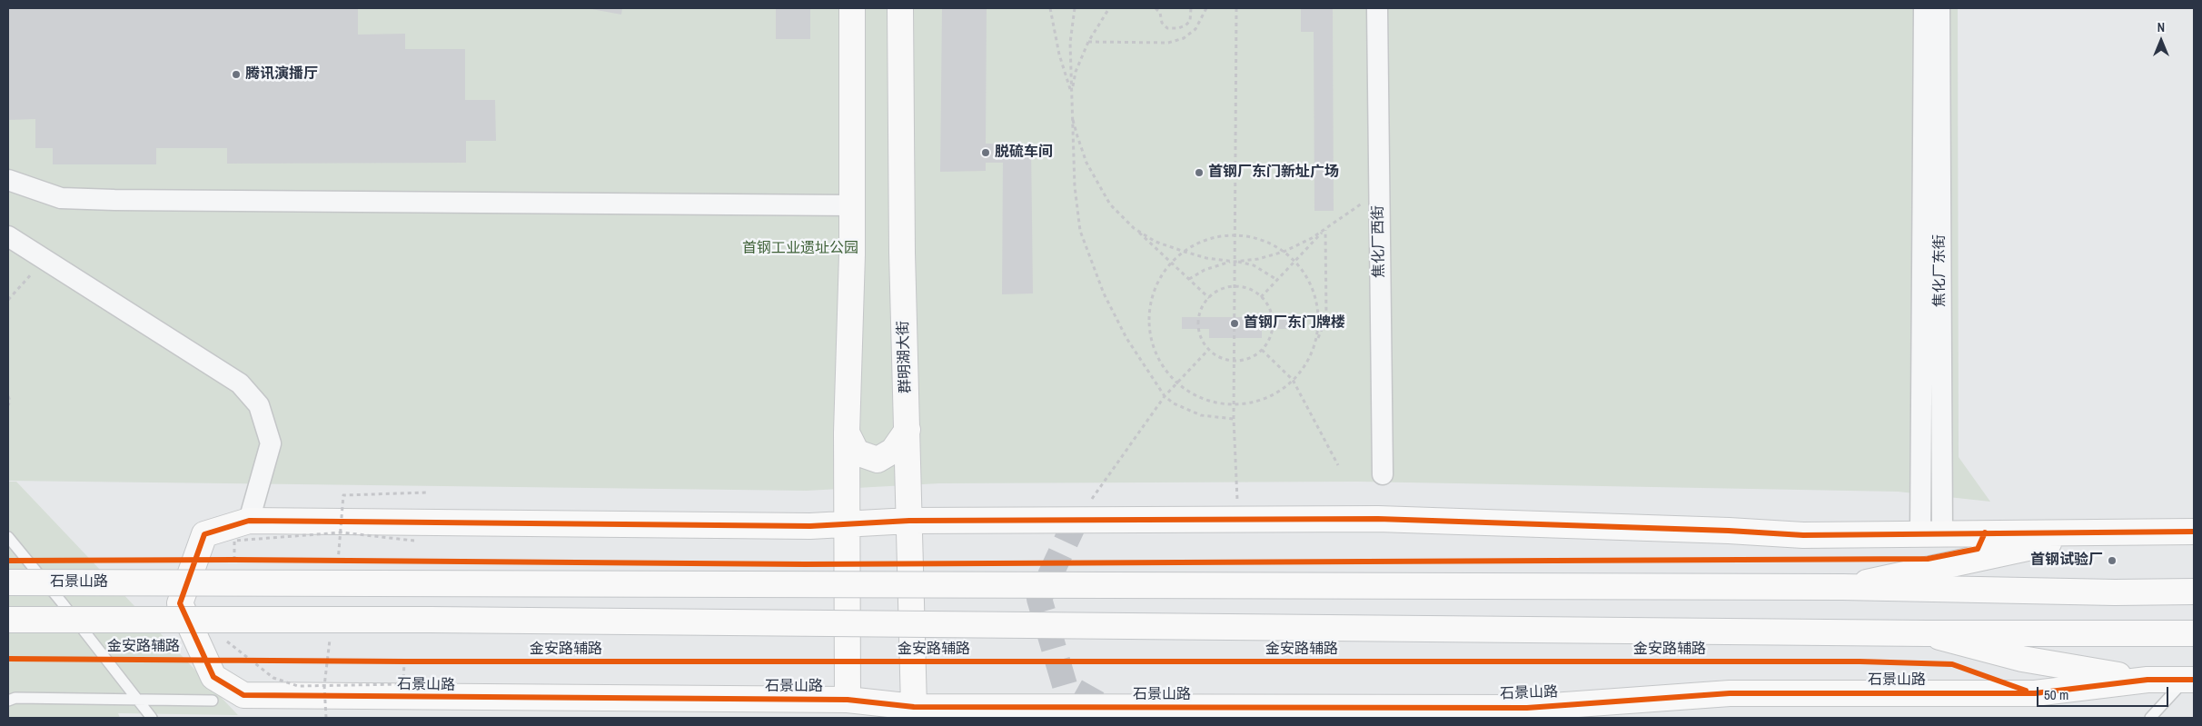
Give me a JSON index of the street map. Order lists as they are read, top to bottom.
{
  "streets": {
    "main road": ["群明湖大街", "石景山路"],
    "street": ["焦化厂西街", "焦化厂东街"],
    "cycle path": ["金安路辅路"]
  },
  "crossings": [
    ["群明湖大街", "石景山路"]
  ],
  "parks": ["首钢工业遗址公园"],
  "places": [
    "腾讯演播厅",
    "脱硫车间",
    "首钢厂东门新址广场",
    "首钢厂东门牌楼",
    "首钢试验厂"
  ],
  "scale_bar": "50 m",
  "north": "top"
}
